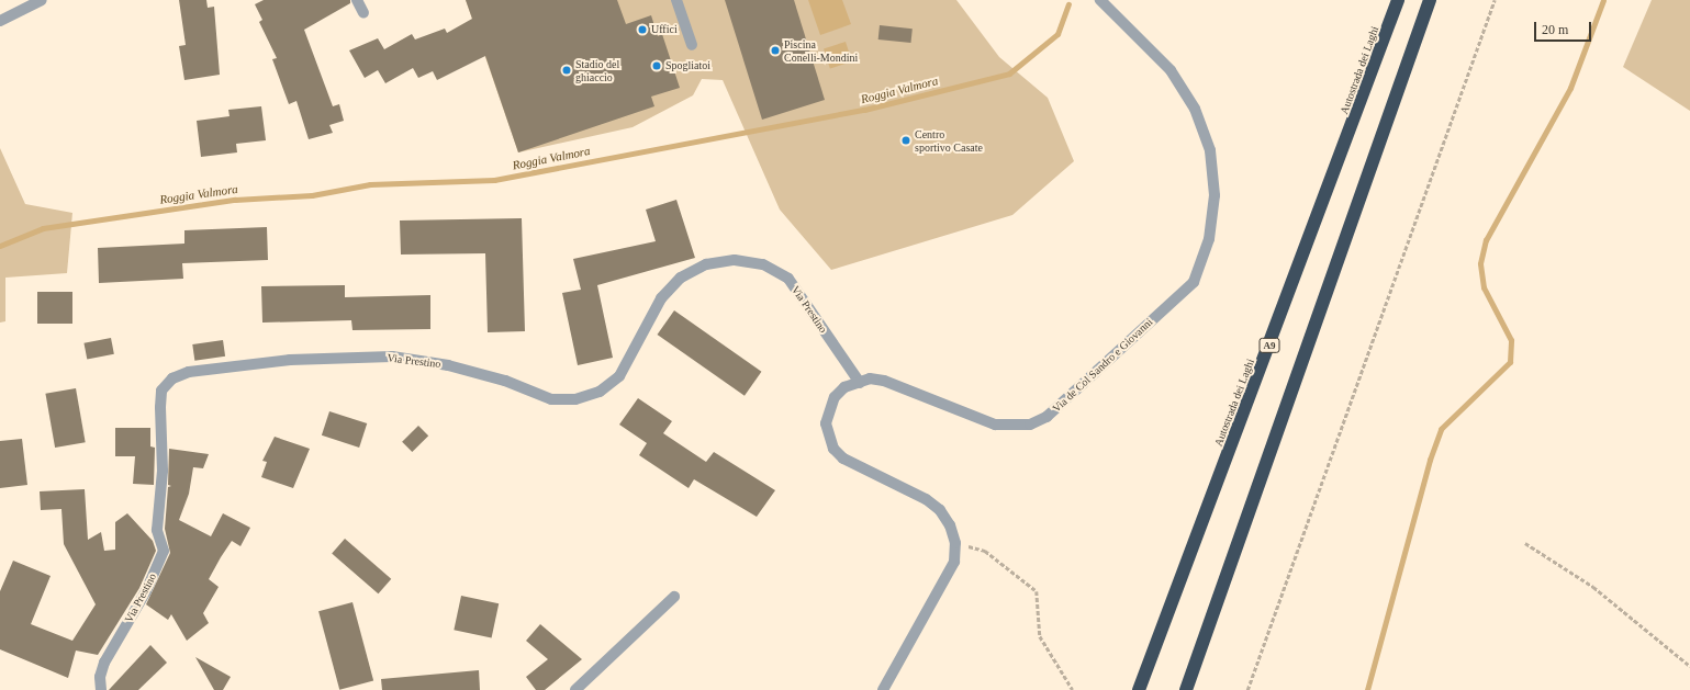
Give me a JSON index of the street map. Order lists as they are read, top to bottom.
{
  "streets": {
    "highway": ["Autostrada dei Laghi", "A9"],
    "street": ["Via Prestino", "Via de Col Sandro e Giovanni"]
  },
  "crossings": [
    ["Via Prestino", "Via de Col Sandro e Giovanni"]
  ],
  "water": ["Roggia Valmora"],
  "places": [
    "Uffici",
    "Piscina Conelli-Mondini",
    "Spogliatoi",
    "Stadio del ghiaccio",
    "Centro sportivo Casate"
  ],
  "scale_bar": "20 m"
}
